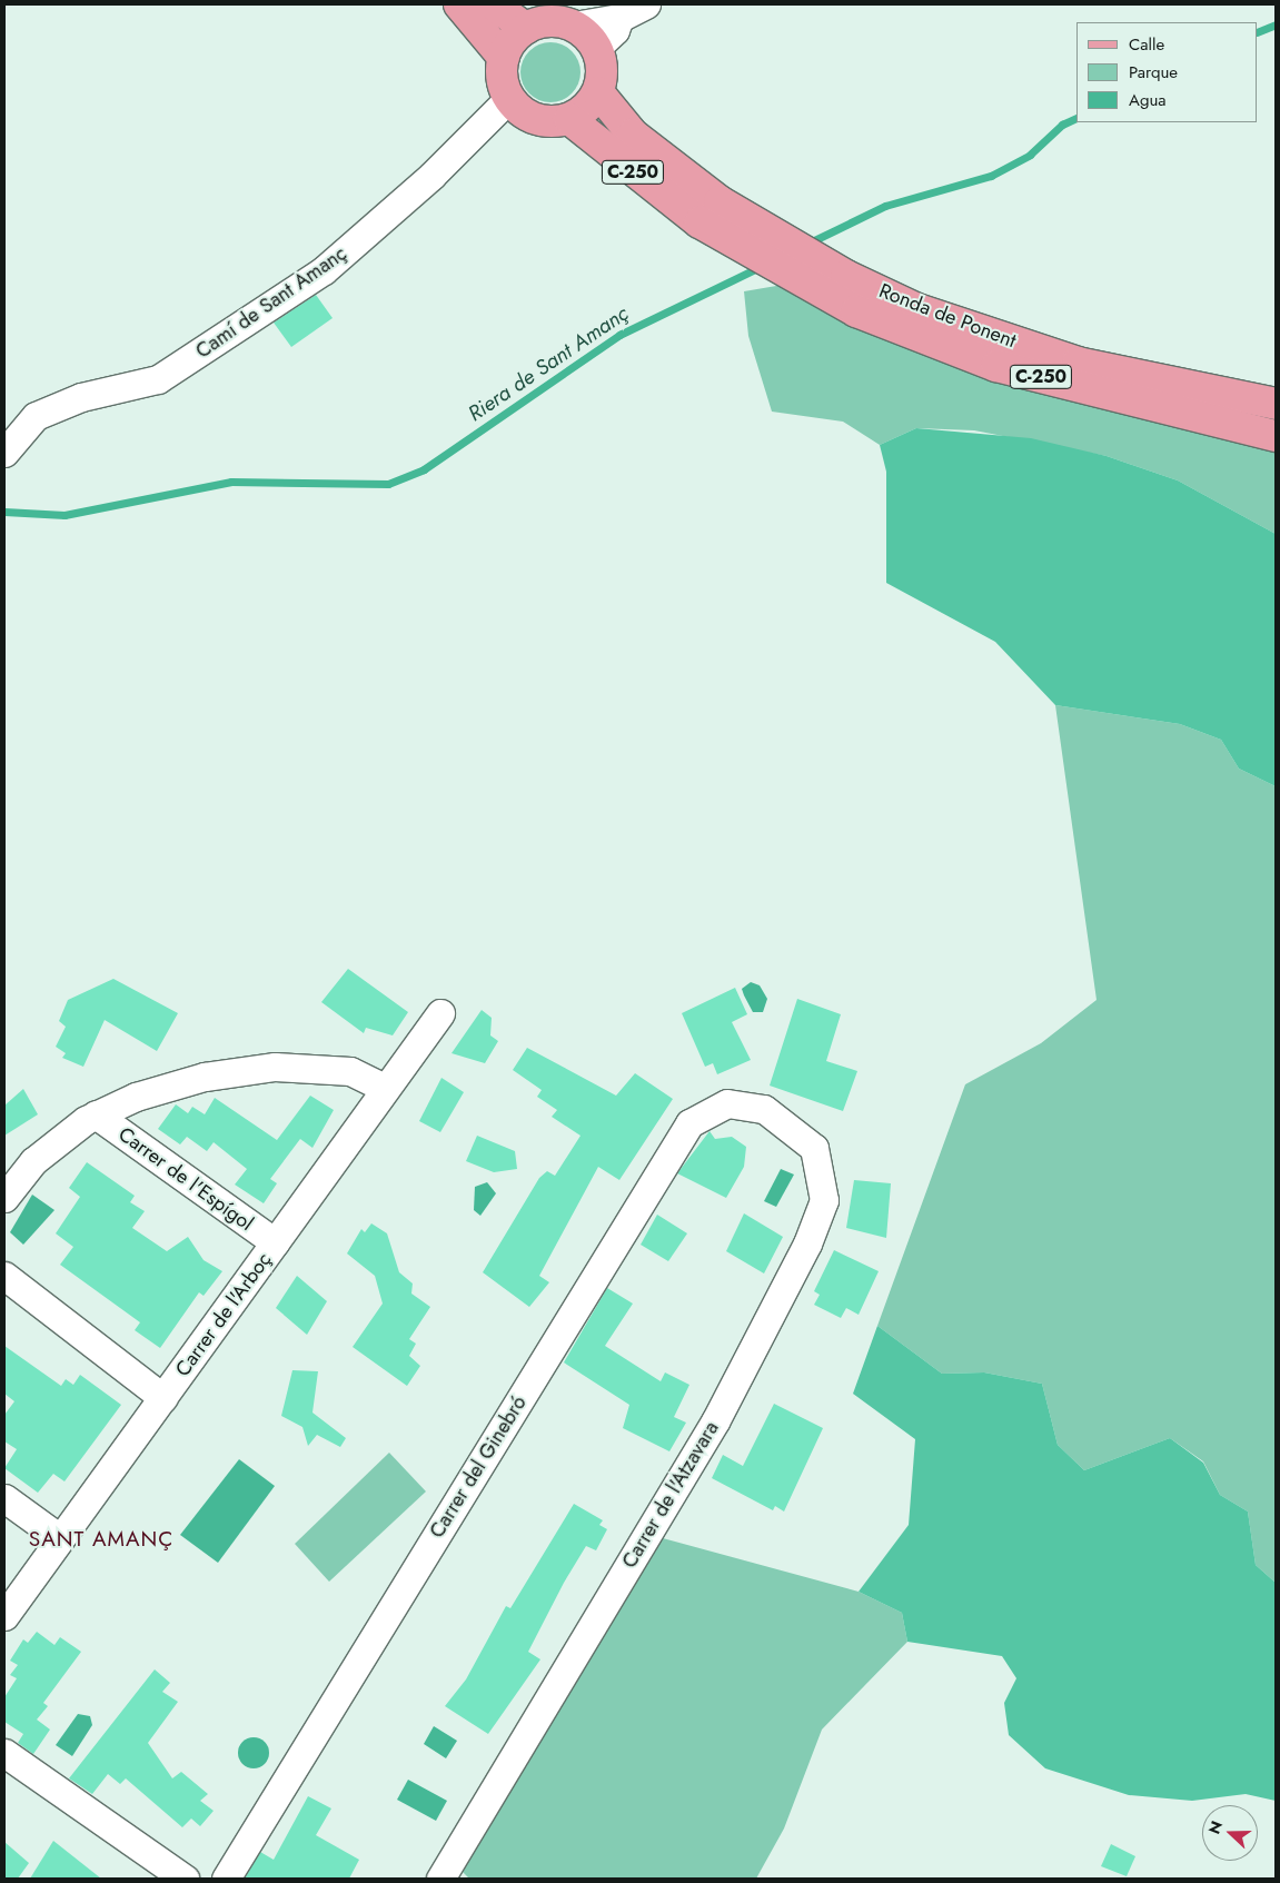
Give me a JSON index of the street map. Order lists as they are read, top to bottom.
{
  "streets": {
    "main road": ["C-250", "Ronda de Ponent"],
    "street": [
      "Camí de Sant Amanç",
      "Carrer de l'Espígol",
      "Carrer de l'Arboç",
      "Carrer del Ginebró",
      "Carrer de l'Atzavara"
    ]
  },
  "crossings": [
    ["C-250", "Camí de Sant Amanç"],
    ["C-250", "Ronda de Ponent"],
    ["Camí de Sant Amanç", "Ronda de Ponent"],
    ["Carrer de l'Espígol", "Carrer de l'Arboç"],
    ["Carrer del Ginebró", "Carrer de l'Atzavara"]
  ],
  "districts": ["SANT AMANÇ"],
  "water": ["Riera de Sant Amanç"],
  "legend": ["Calle", "Parque", "Agua"],
  "north": "left"
}
